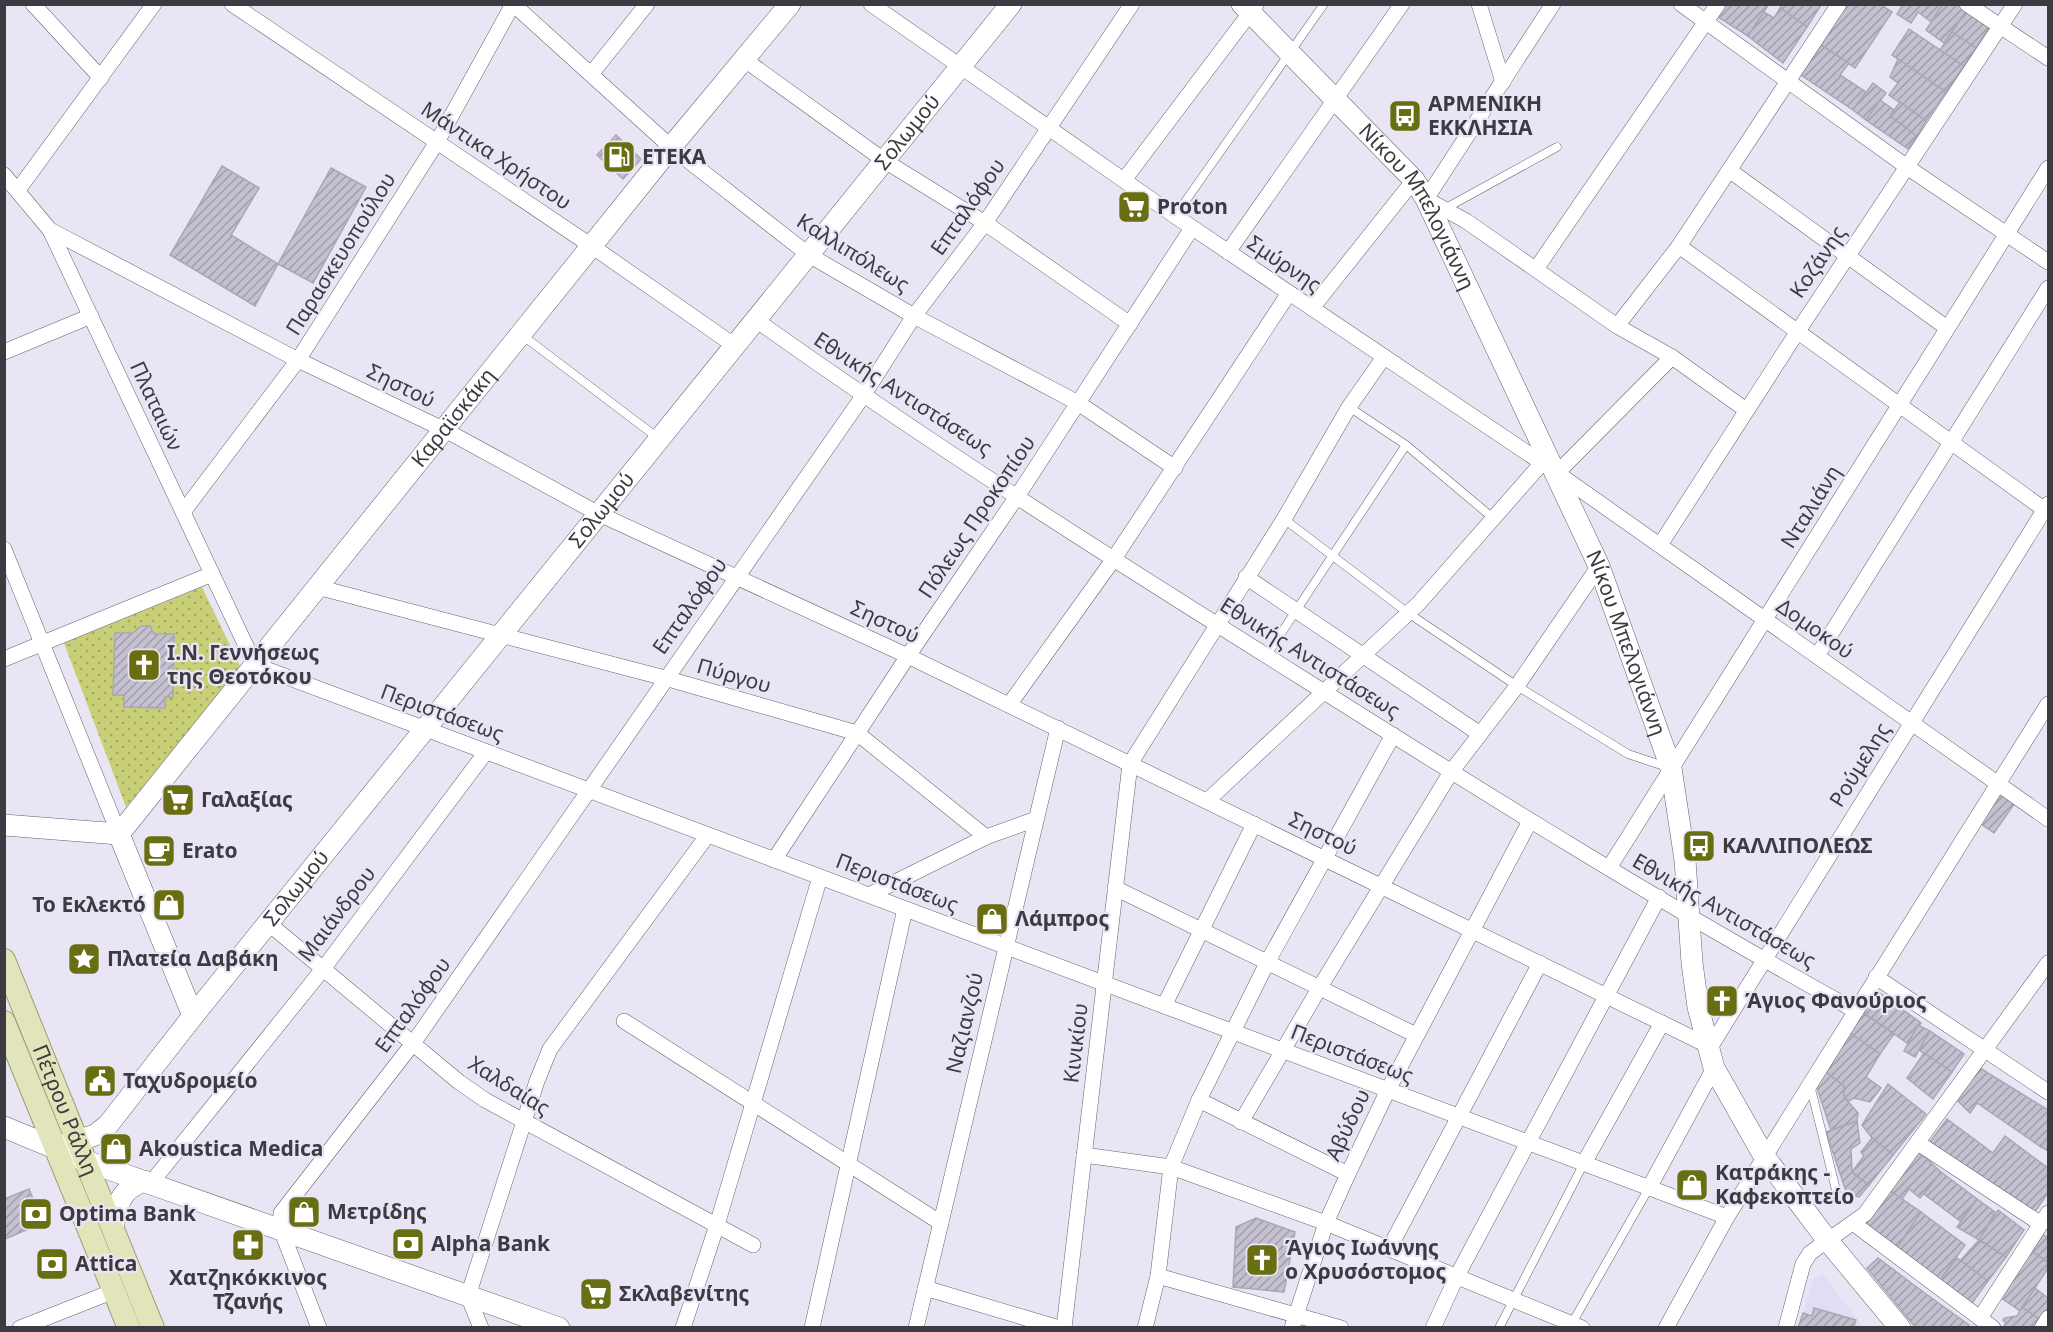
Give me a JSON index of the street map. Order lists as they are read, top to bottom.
{
  "streets": {
    "main road": [
      "Σολωμού",
      "Νίκου Μπελογιάννη",
      "Καραϊσκάκη",
      "Πέτρου Ράλλη"
    ],
    "street": [
      "Μάντικα Χρήστου",
      "Επταλόφου",
      "Καλλιπόλεως",
      "Παρασκευοπούλου",
      "Κοζάνης",
      "Σμύρνης",
      "Σηστού",
      "Εθνικής Αντιστάσεως",
      "Πλαταιών",
      "Νταλιάνη",
      "Πόλεως Προκοπίου",
      "Δομοκού",
      "Πύργου",
      "Περιστάσεως",
      "Ρούμελης",
      "Μαιάνδρου",
      "Ναζιανζού",
      "Κινικίου",
      "Χαλδαίας",
      "Αβύδου"
    ]
  },
  "crossings": [
    ["Σολωμού", "Μάντικα Χρήστου"],
    ["Σολωμού", "Καλλιπόλεως"],
    ["Σολωμού", "Σμύρνης"],
    ["Σολωμού", "Σηστού"],
    ["Σολωμού", "Εθνικής Αντιστάσεως"],
    ["Σολωμού", "Πύργου"],
    ["Σολωμού", "Περιστάσεως"],
    ["Σολωμού", "Χαλδαίας"],
    ["Μάντικα Χρήστου", "Παρασκευοπούλου"],
    ["Μάντικα Χρήστου", "Καραϊσκάκη"],
    ["Επταλόφου", "Καλλιπόλεως"],
    ["Επταλόφου", "Σμύρνης"],
    ["Επταλόφου", "Σηστού"],
    ["Επταλόφου", "Εθνικής Αντιστάσεως"],
    ["Επταλόφου", "Πύργου"],
    ["Επταλόφου", "Περιστάσεως"],
    ["Επταλόφου", "Χαλδαίας"],
    ["Νίκου Μπελογιάννη", "Σμύρνης"],
    ["Νίκου Μπελογιάννη", "Σηστού"],
    ["Νίκου Μπελογιάννη", "Εθνικής Αντιστάσεως"],
    ["Νίκου Μπελογιάννη", "Νταλιάνη"],
    ["Νίκου Μπελογιάννη", "Δομοκού"],
    ["Νίκου Μπελογιάννη", "Ρούμελης"],
    ["Καλλιπόλεως", "Παρασκευοπούλου"],
    ["Καλλιπόλεως", "Καραϊσκάκη"],
    ["Καλλιπόλεως", "Πόλεως Προκοπίου"],
    ["Παρασκευοπούλου", "Σηστού"],
    ["Παρασκευοπούλου", "Πλαταιών"],
    ["Κοζάνης", "Δομοκού"],
    ["Σμύρνης", "Πόλεως Προκοπίου"],
    ["Σμύρνης", "Δομοκού"],
    ["Σηστού", "Πλαταιών"],
    ["Σηστού", "Καραϊσκάκη"],
    ["Σηστού", "Πόλεως Προκοπίου"],
    ["Σηστού", "Ρούμελης"],
    ["Σηστού", "Ναζιανζού"],
    ["Σηστού", "Κινικίου"],
    ["Σηστού", "Αβύδου"],
    ["Εθνικής Αντιστάσεως", "Νταλιάνη"],
    ["Εθνικής Αντιστάσεως", "Πόλεως Προκοπίου"],
    ["Εθνικής Αντιστάσεως", "Ρούμελης"],
    ["Εθνικής Αντιστάσεως", "Αβύδου"],
    ["Πλαταιών", "Καραϊσκάκη"],
    ["Πλαταιών", "Περιστάσεως"],
    ["Καραϊσκάκη", "Πύργου"],
    ["Καραϊσκάκη", "Περιστάσεως"],
    ["Νταλιάνη", "Δομοκού"],
    ["Πόλεως Προκοπίου", "Πύργου"],
    ["Πόλεως Προκοπίου", "Περιστάσεως"],
    ["Δομοκού", "Ρούμελης"],
    ["Περιστάσεως", "Ρούμελης"],
    ["Περιστάσεως", "Μαιάνδρου"],
    ["Περιστάσεως", "Ναζιανζού"],
    ["Περιστάσεως", "Κινικίου"],
    ["Περιστάσεως", "Αβύδου"],
    ["Μαιάνδρου", "Χαλδαίας"]
  ],
  "places": {
    "bus stop": ["ΑΡΜΕΝΙΚΗ ΕΚΚΛΗΣΙΑ", "ΚΑΛΛΙΠΟΛΕΩΣ"],
    "fuel station": ["ΕΤΕΚΑ"],
    "supermarket": ["Proton", "Γαλαξίας", "Σκλαβενίτης"],
    "church": ["Ι.Ν. Γεννήσεως της Θεοτόκου", "Άγιος Φανούριος", "Άγιος Ιωάννης ο Χρυσόστομος"],
    "cafe": ["Erato"],
    "shop": [
      "Το Εκλεκτό",
      "Λάμπρος",
      "Akoustica Medica",
      "Κατράκης - Καφεκοπτείο",
      "Μετρίδης"
    ],
    "place": ["Πλατεία Δαβάκη"],
    "public building": ["Ταχυδρομείο"],
    "bank": ["Optima Bank", "Alpha Bank", "Attica"],
    "pharmacy": ["Χατζηκόκκινος Τζανής"]
  }
}
